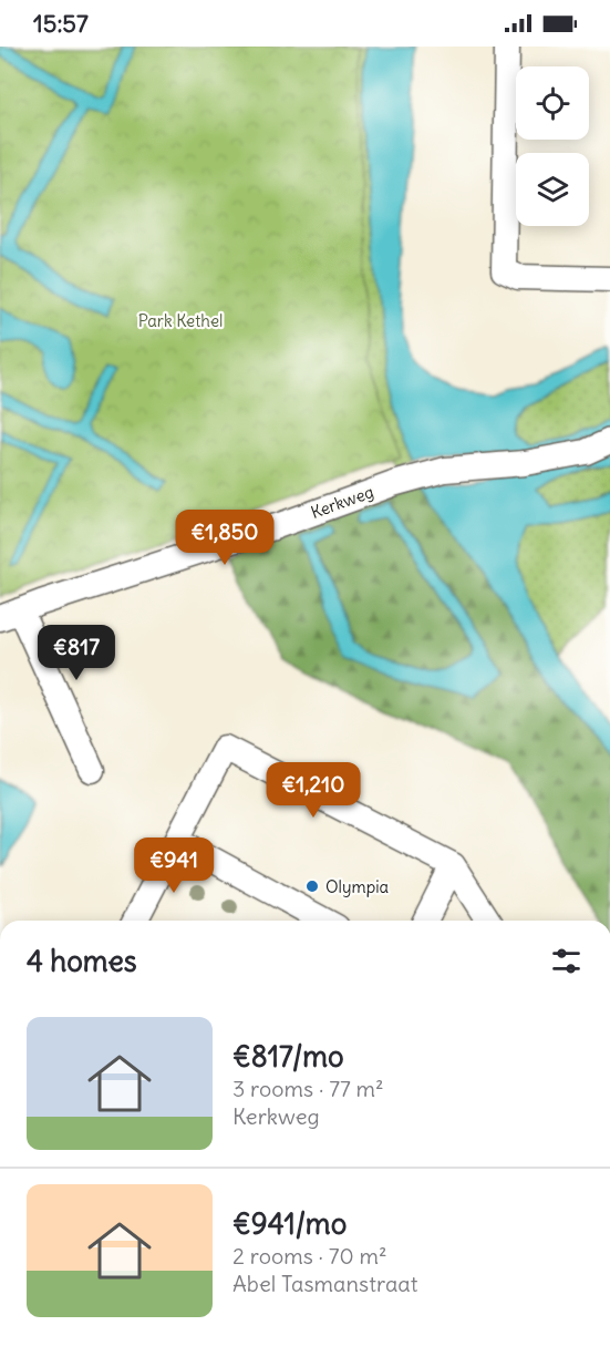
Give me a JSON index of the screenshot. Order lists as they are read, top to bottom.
{
  "streets": {
    "street": ["Kerkweg"]
  },
  "parks": ["Park Kethel"],
  "places": ["Olympia"],
  "page": {
    "status": "15:57",
    "price": [
      "€1,850",
      "€817",
      "€1,210",
      "€941"
    ],
    "heading": "4 homes",
    "list": [
      {
        "name": "€817/mo",
        "note": "3 rooms · 77 m² · Kerkweg"
      },
      {
        "name": "€941/mo",
        "note": "2 rooms · 70 m² · Abel Tasmanstraat"
      }
    ]
  }
}
